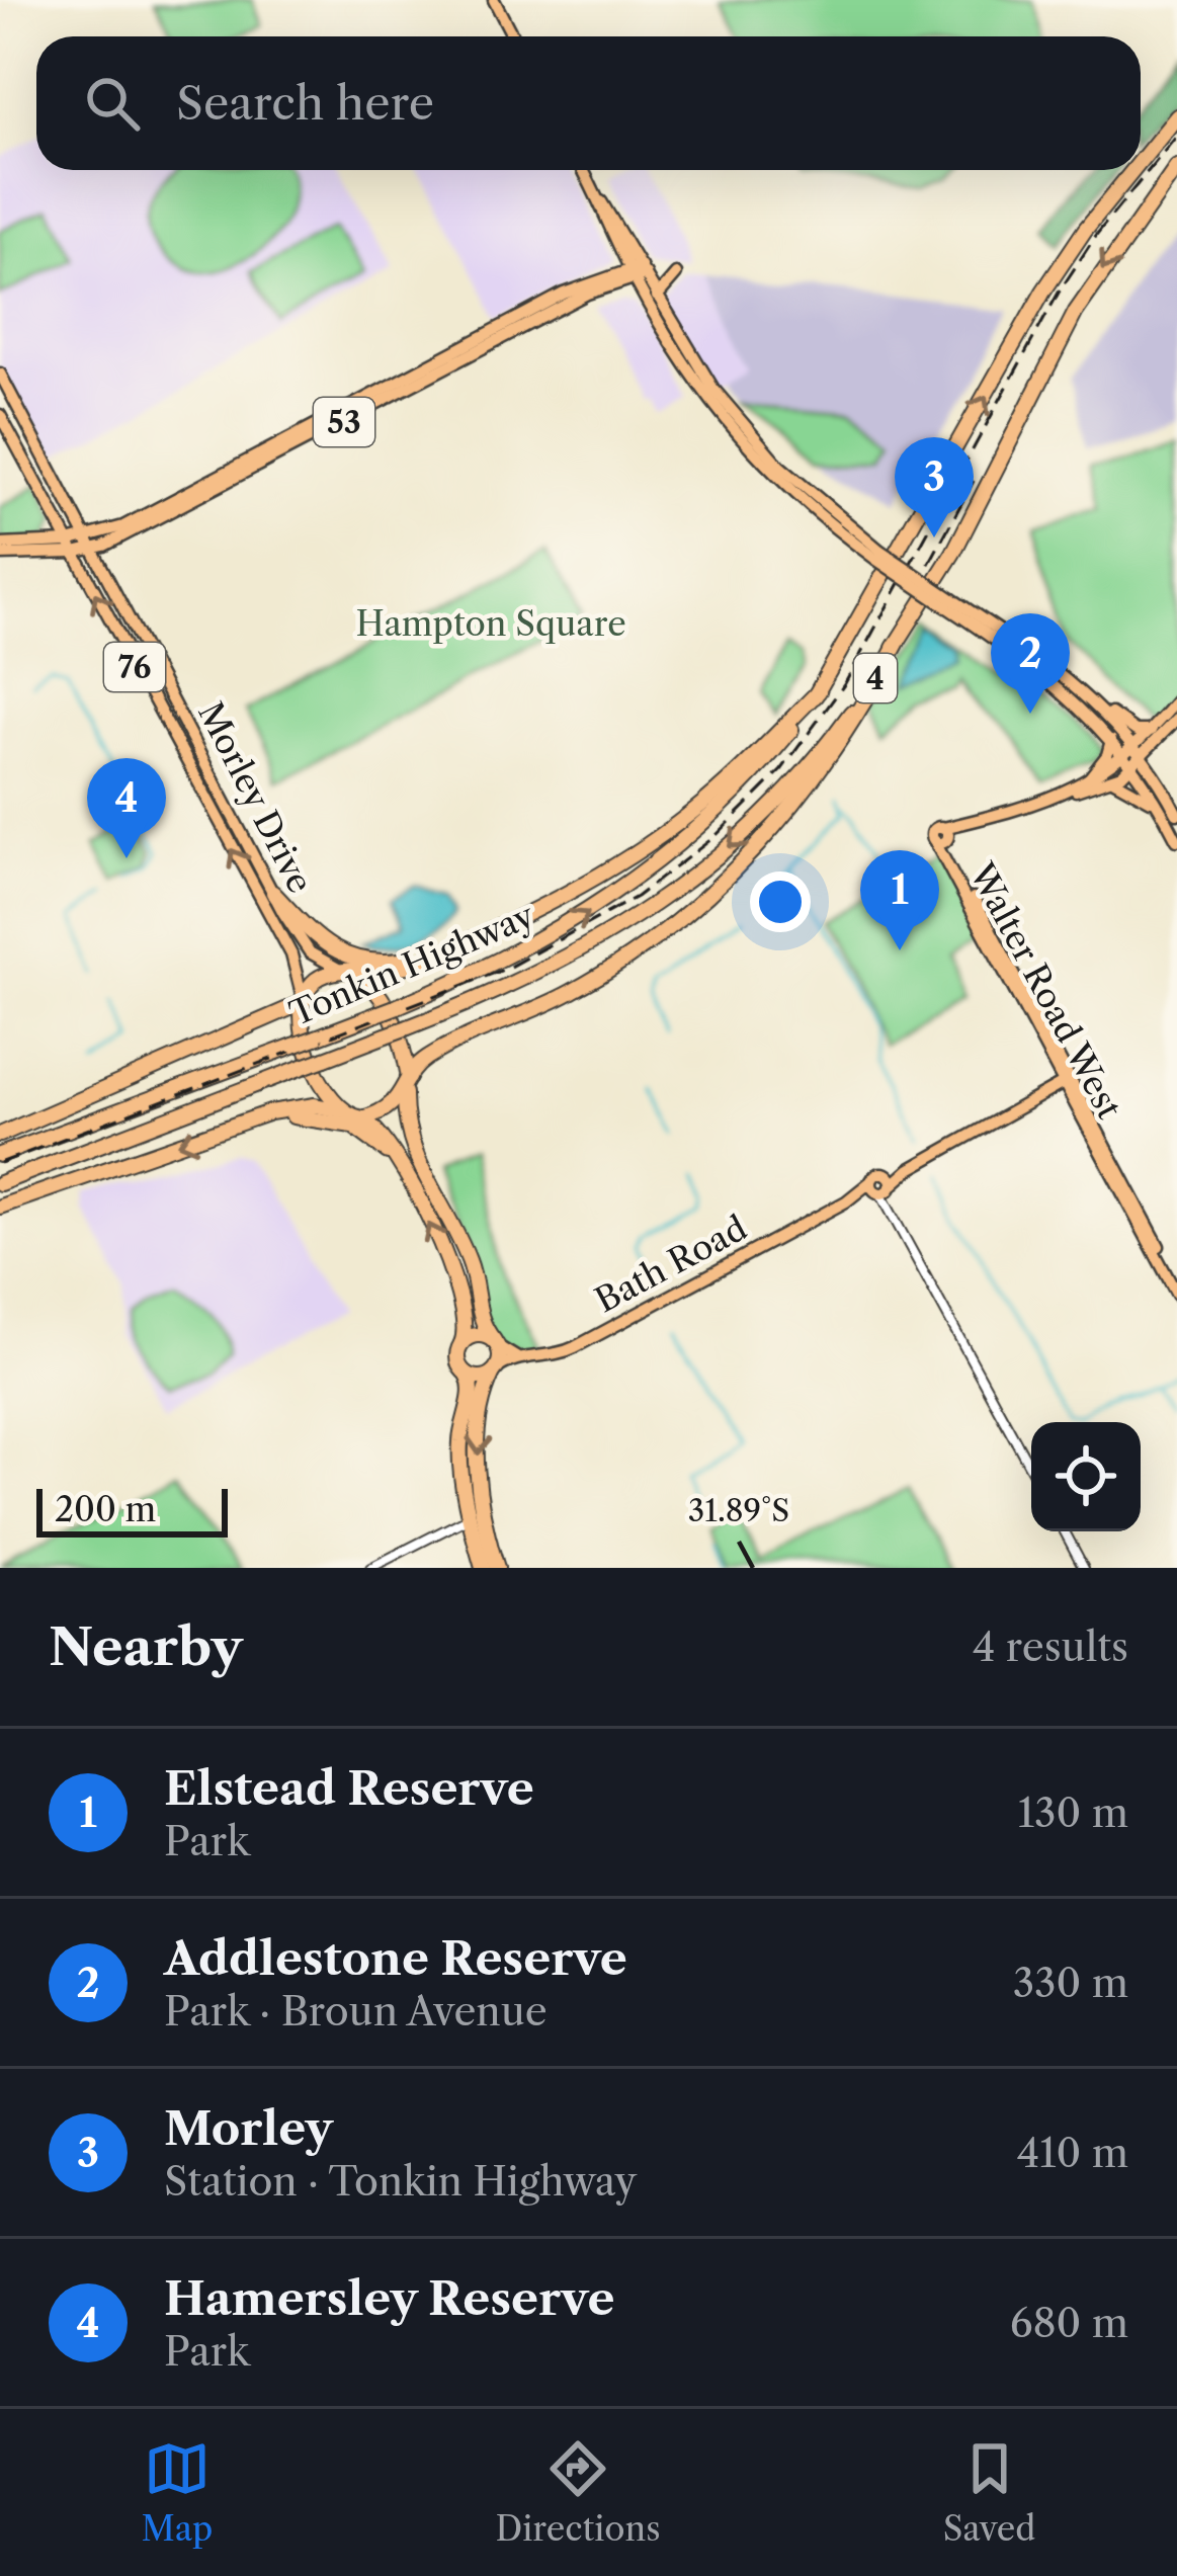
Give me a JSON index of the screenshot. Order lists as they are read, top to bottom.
{
  "streets": {
    "highway": ["76", "4", "Tonkin Highway"],
    "main road": [
      "53",
      "Morley Drive",
      "Walter Road West",
      "Bath Road"
    ]
  },
  "crossings": [
    ["53", "Morley Drive"],
    ["76", "Morley Drive"],
    ["76", "Bath Road"],
    ["Walter Road West", "Bath Road"]
  ],
  "parks": ["Hampton Square"],
  "scale_bar": "200 m",
  "page": {
    "search": "Search here",
    "pins": [
      "3",
      "2",
      "4",
      "1"
    ],
    "scale": "200 m",
    "heading": ["Nearby", "4 results"],
    "list": [
      {
        "mark": "1",
        "name": "Elstead Reserve",
        "note": "Park",
        "value": "130 m"
      },
      {
        "mark": "2",
        "name": "Addlestone Reserve",
        "note": "Park · Broun Avenue",
        "value": "330 m"
      },
      {
        "mark": "3",
        "name": "Morley",
        "note": "Station · Tonkin Highway",
        "value": "410 m"
      },
      {
        "mark": "4",
        "name": "Hamersley Reserve",
        "note": "Park",
        "value": "680 m"
      }
    ],
    "nav": ["Map", "Directions", "Saved"]
  },
  "coordinates": ["31.89°S"]
}
